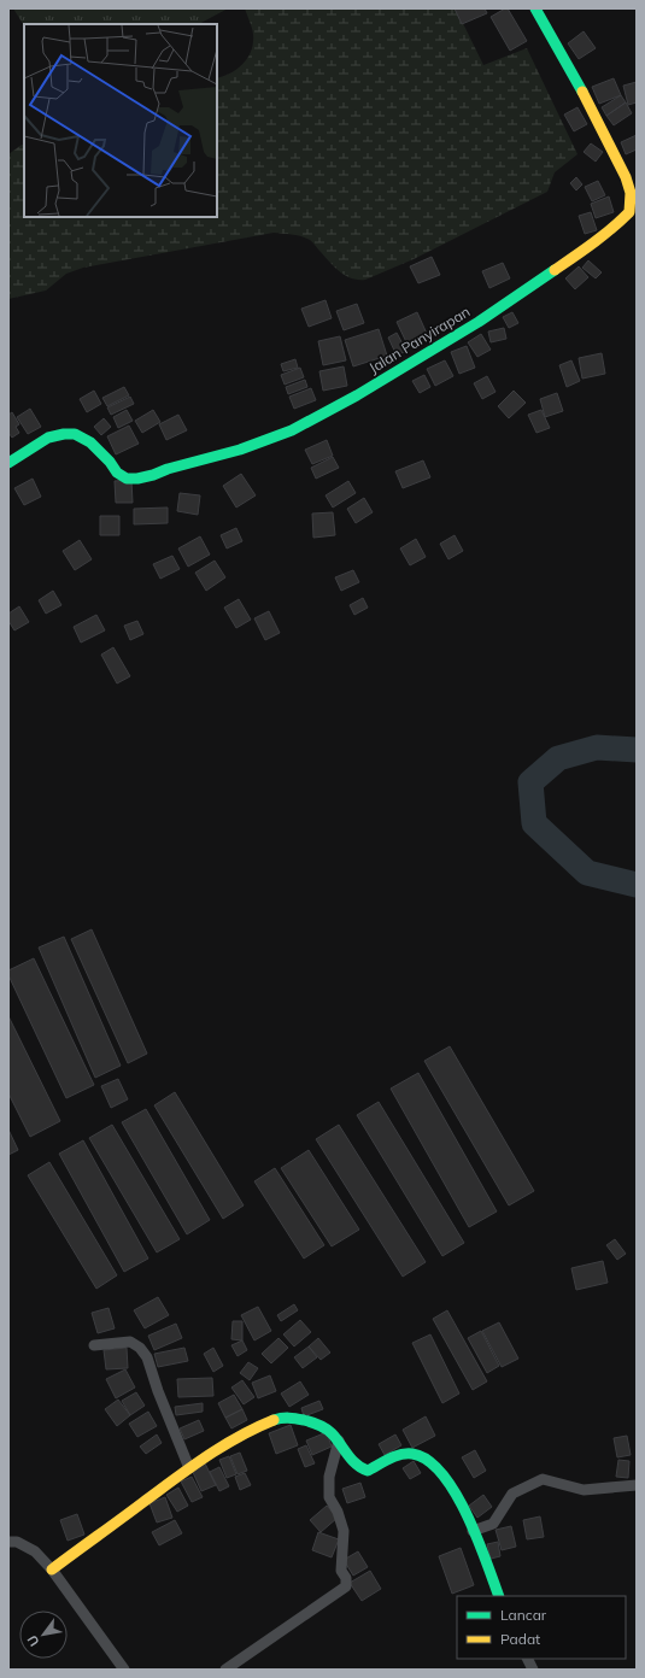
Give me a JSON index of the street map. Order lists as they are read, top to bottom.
{
  "streets": {
    "street": ["Jalan Panyirapan"]
  },
  "legend": ["Lancar", "Padat"],
  "north": "bottom left"
}
